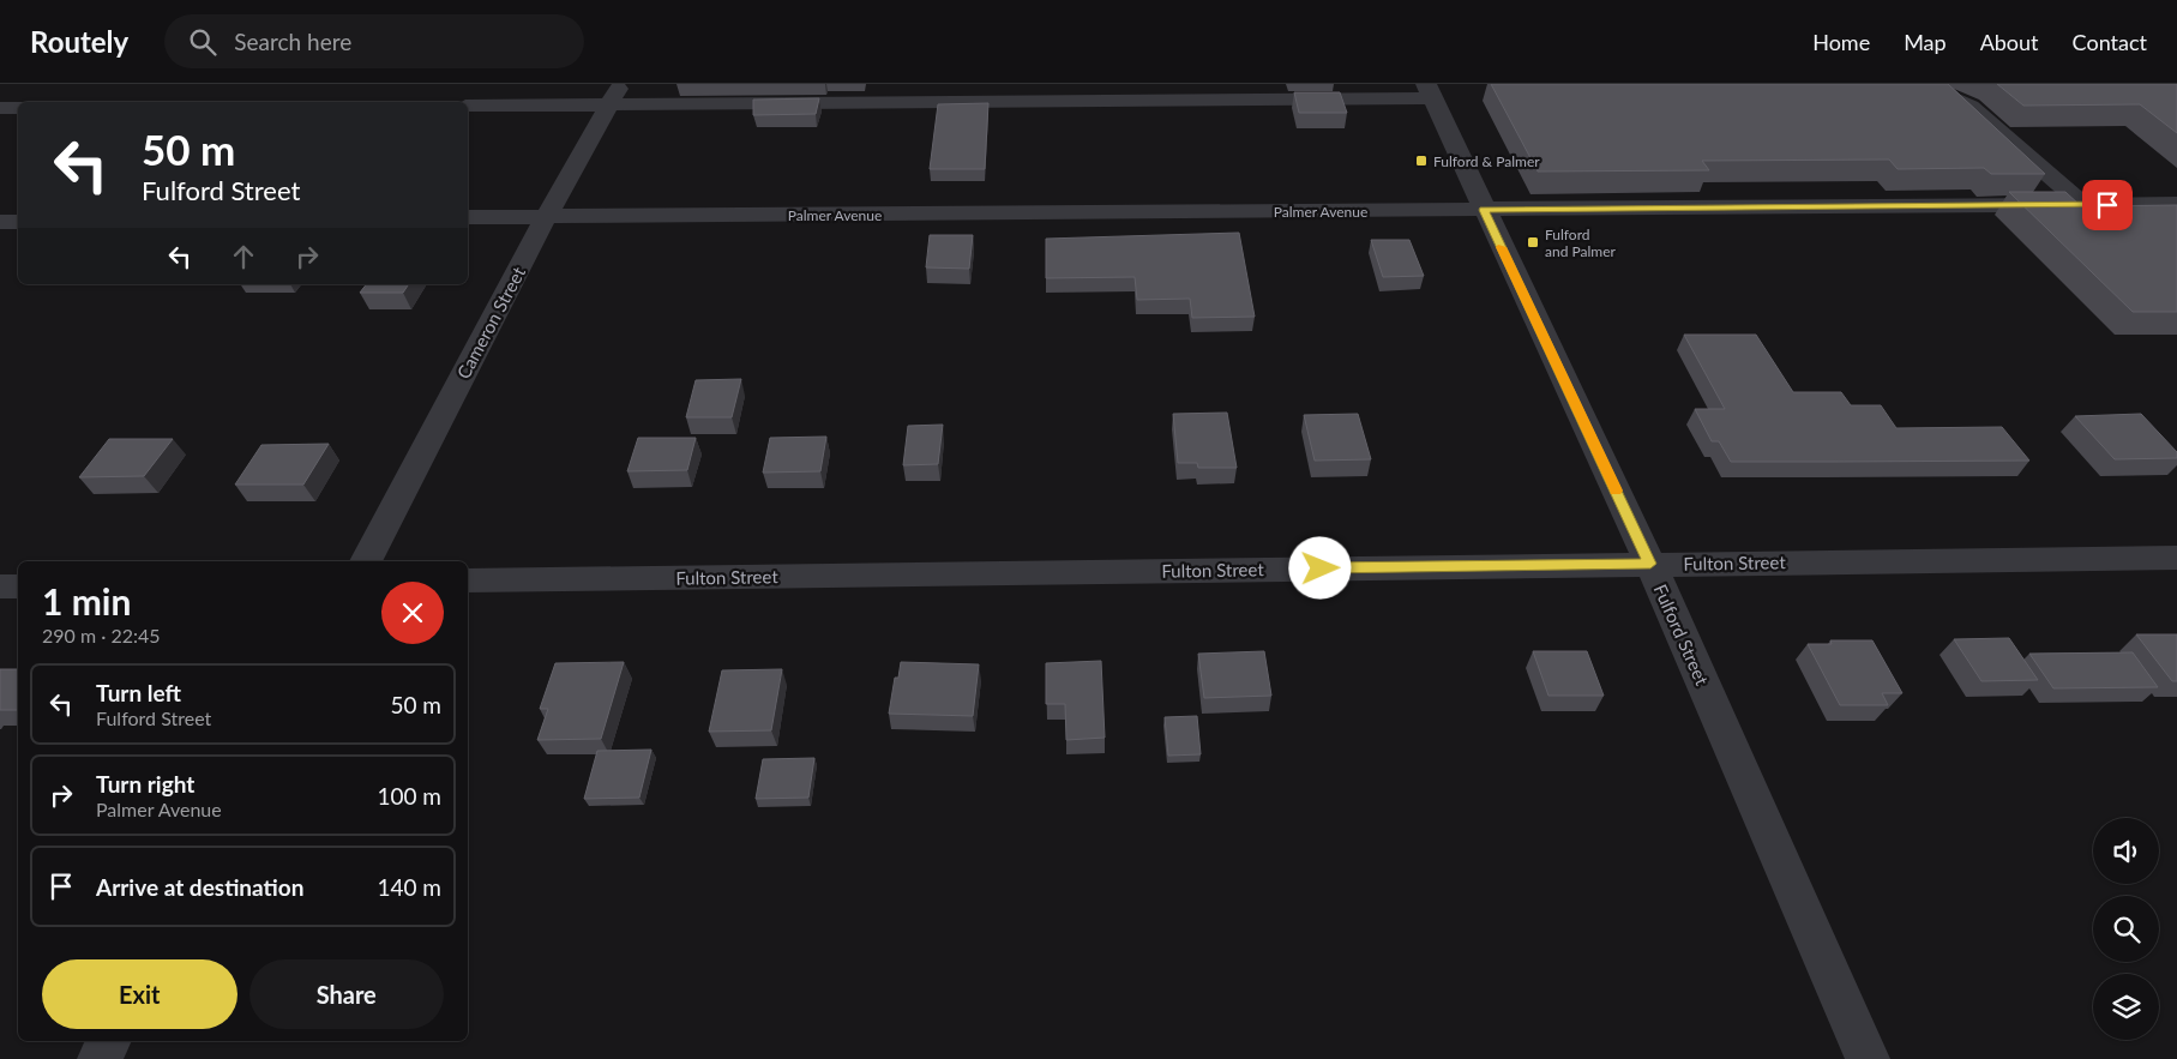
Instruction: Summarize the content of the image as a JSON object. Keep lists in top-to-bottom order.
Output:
{
  "streets": {
    "street": [
      "Palmer Avenue",
      "Cameron Street",
      "Fulton Street",
      "Fulford Street"
    ]
  },
  "crossings": [
    ["Palmer Avenue", "Cameron Street"],
    ["Palmer Avenue", "Fulford Street"],
    ["Fulton Street", "Fulford Street"]
  ],
  "places": {
    "transit": ["Fulford & Palmer", "Fulford and Palmer"]
  },
  "page": {
    "header": "Routely",
    "search": "Search here",
    "nav": [
      "Home",
      "Map",
      "About",
      "Contact"
    ],
    "turn": ["50 m", "Fulford Street"],
    "heading": ["1 min", "290 m · 22:45"],
    "list": [
      {
        "name": "Turn left",
        "note": "Fulford Street",
        "value": "50 m"
      },
      {
        "name": "Turn right",
        "note": "Palmer Avenue",
        "value": "100 m"
      },
      {
        "name": "Arrive at destination",
        "value": "140 m"
      }
    ],
    "buttons": ["Exit", "Share"]
  }
}
